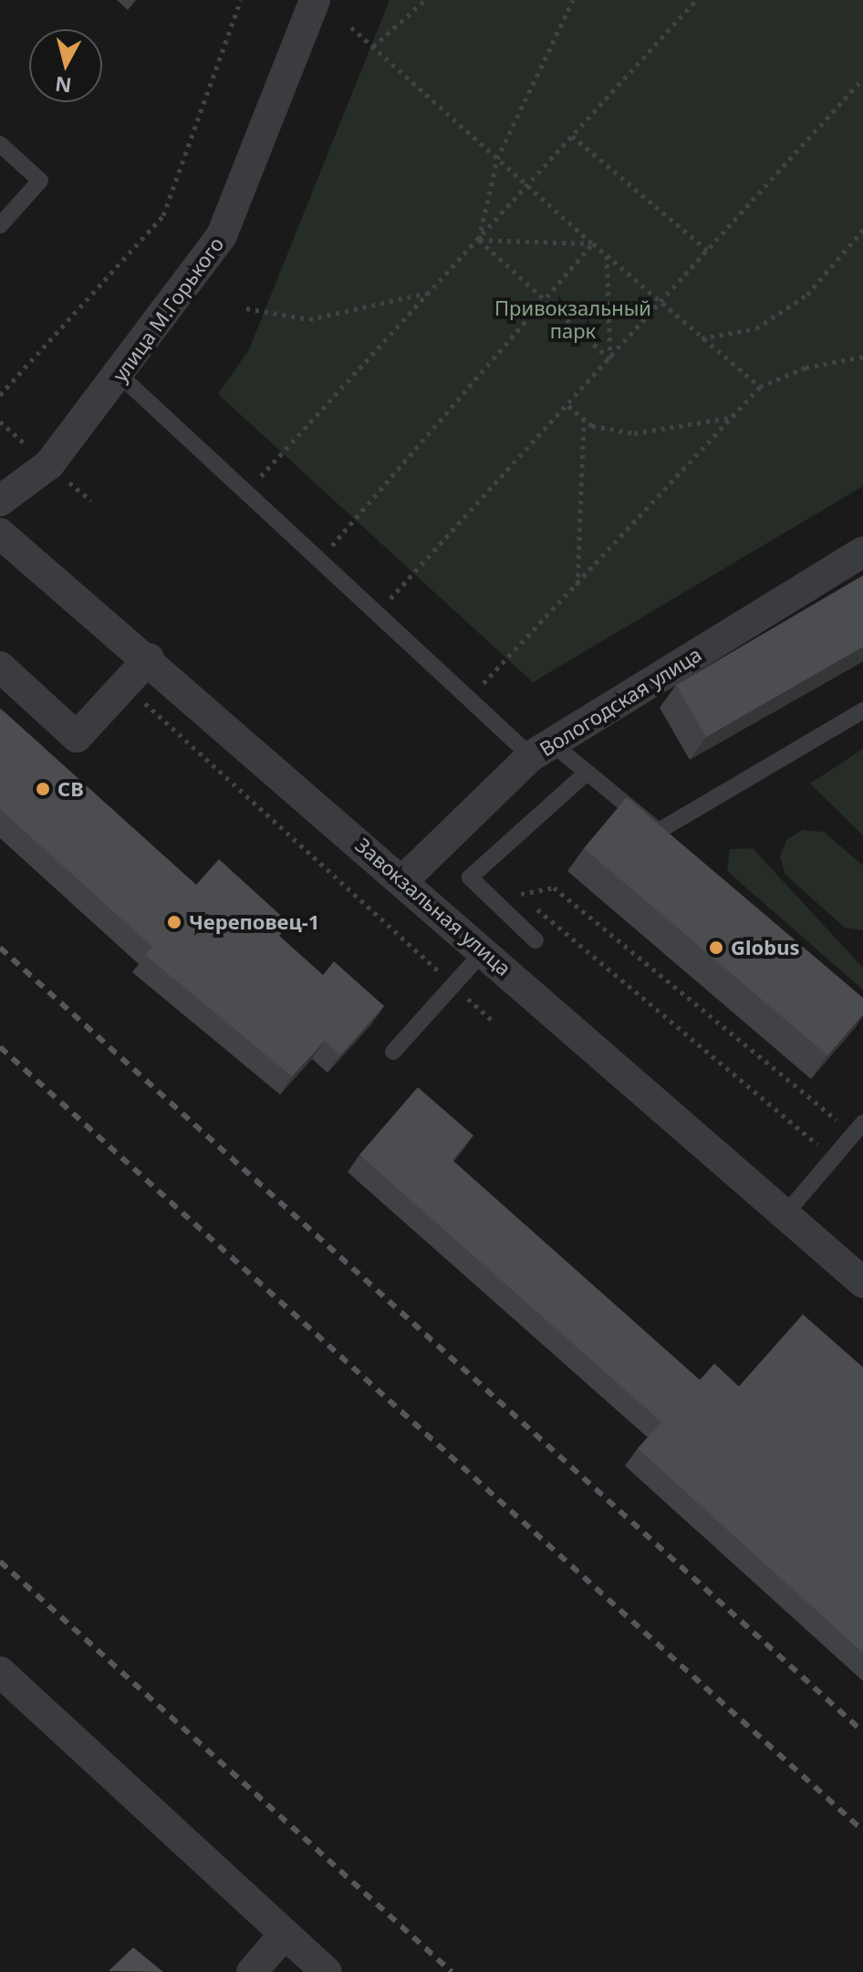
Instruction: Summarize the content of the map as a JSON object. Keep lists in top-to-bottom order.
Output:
{
  "streets": {
    "street": ["улица М.Горького", "Вологодская улица", "Завокзальная улица"]
  },
  "crossings": [
    ["Вологодская улица", "Завокзальная улица"]
  ],
  "parks": ["Привокзальный парк"],
  "places": ["СВ", "Череповец-1", "Globus"],
  "north": "bottom"
}
